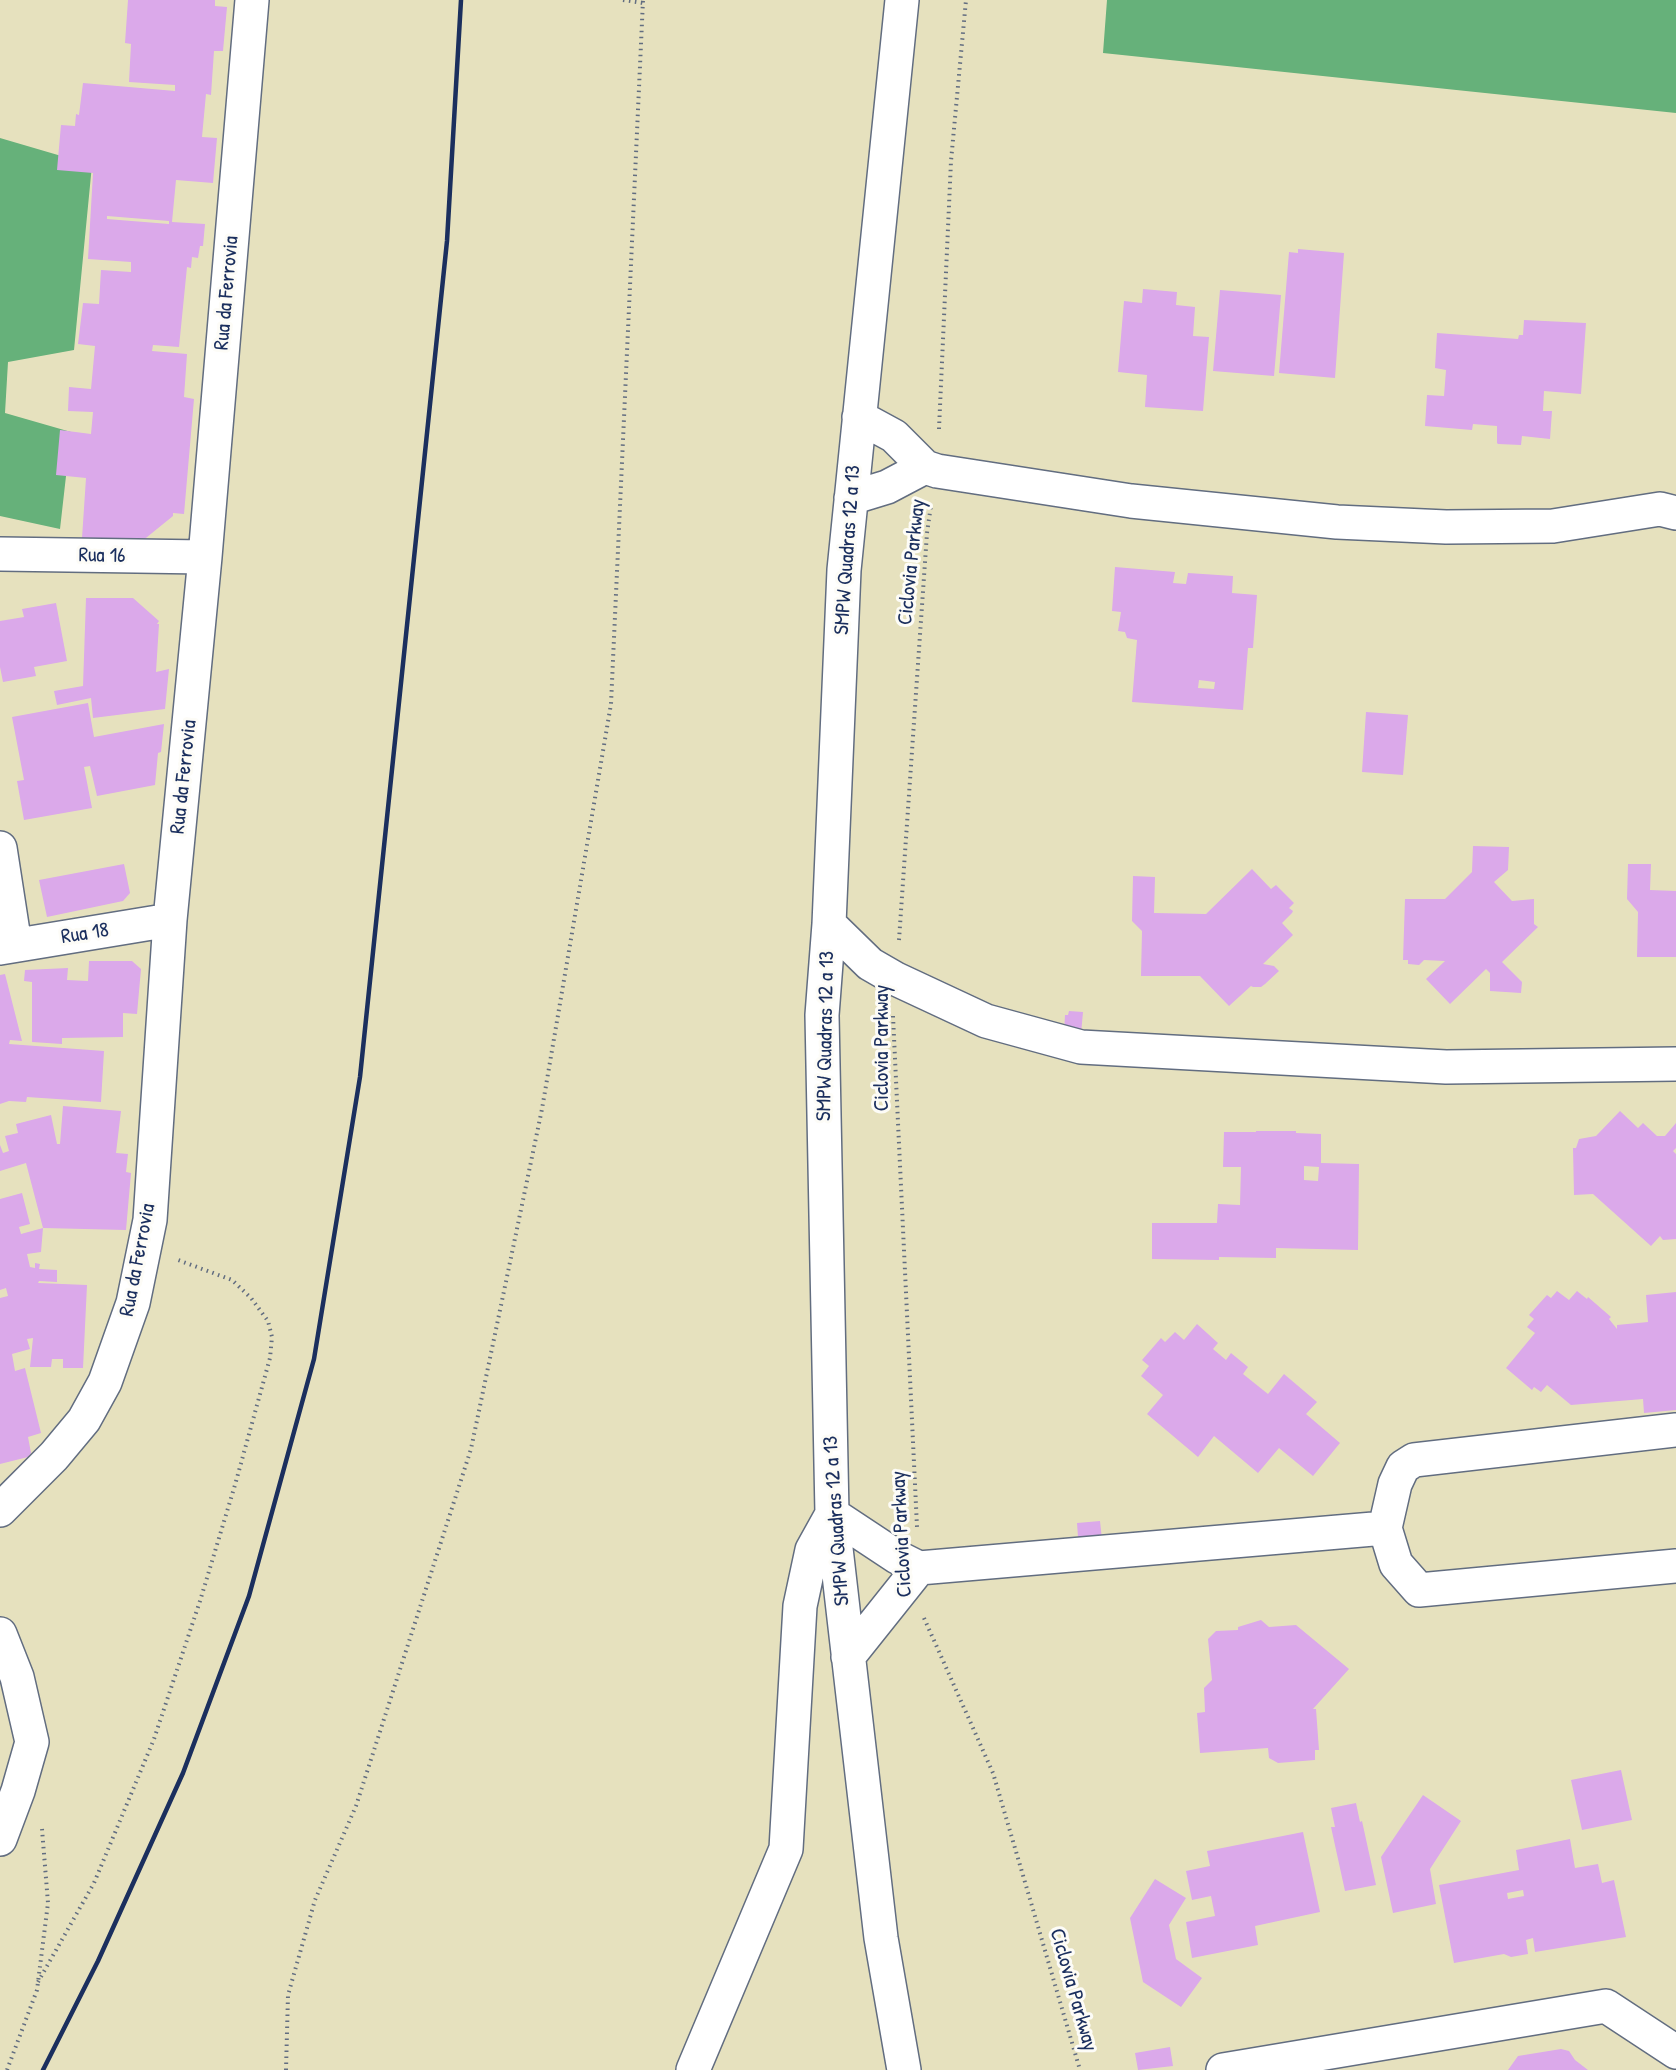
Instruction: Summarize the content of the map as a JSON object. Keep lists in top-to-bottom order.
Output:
{
  "streets": {
    "street": [
      "Rua da Ferrovia",
      "SMPW Quadras 12 a 13",
      "Rua 16",
      "Rua 18"
    ],
    "path": ["Ciclovia Parkway"]
  },
  "crossings": [
    ["Rua da Ferrovia", "Rua 16"],
    ["Rua da Ferrovia", "Rua 18"]
  ]
}
